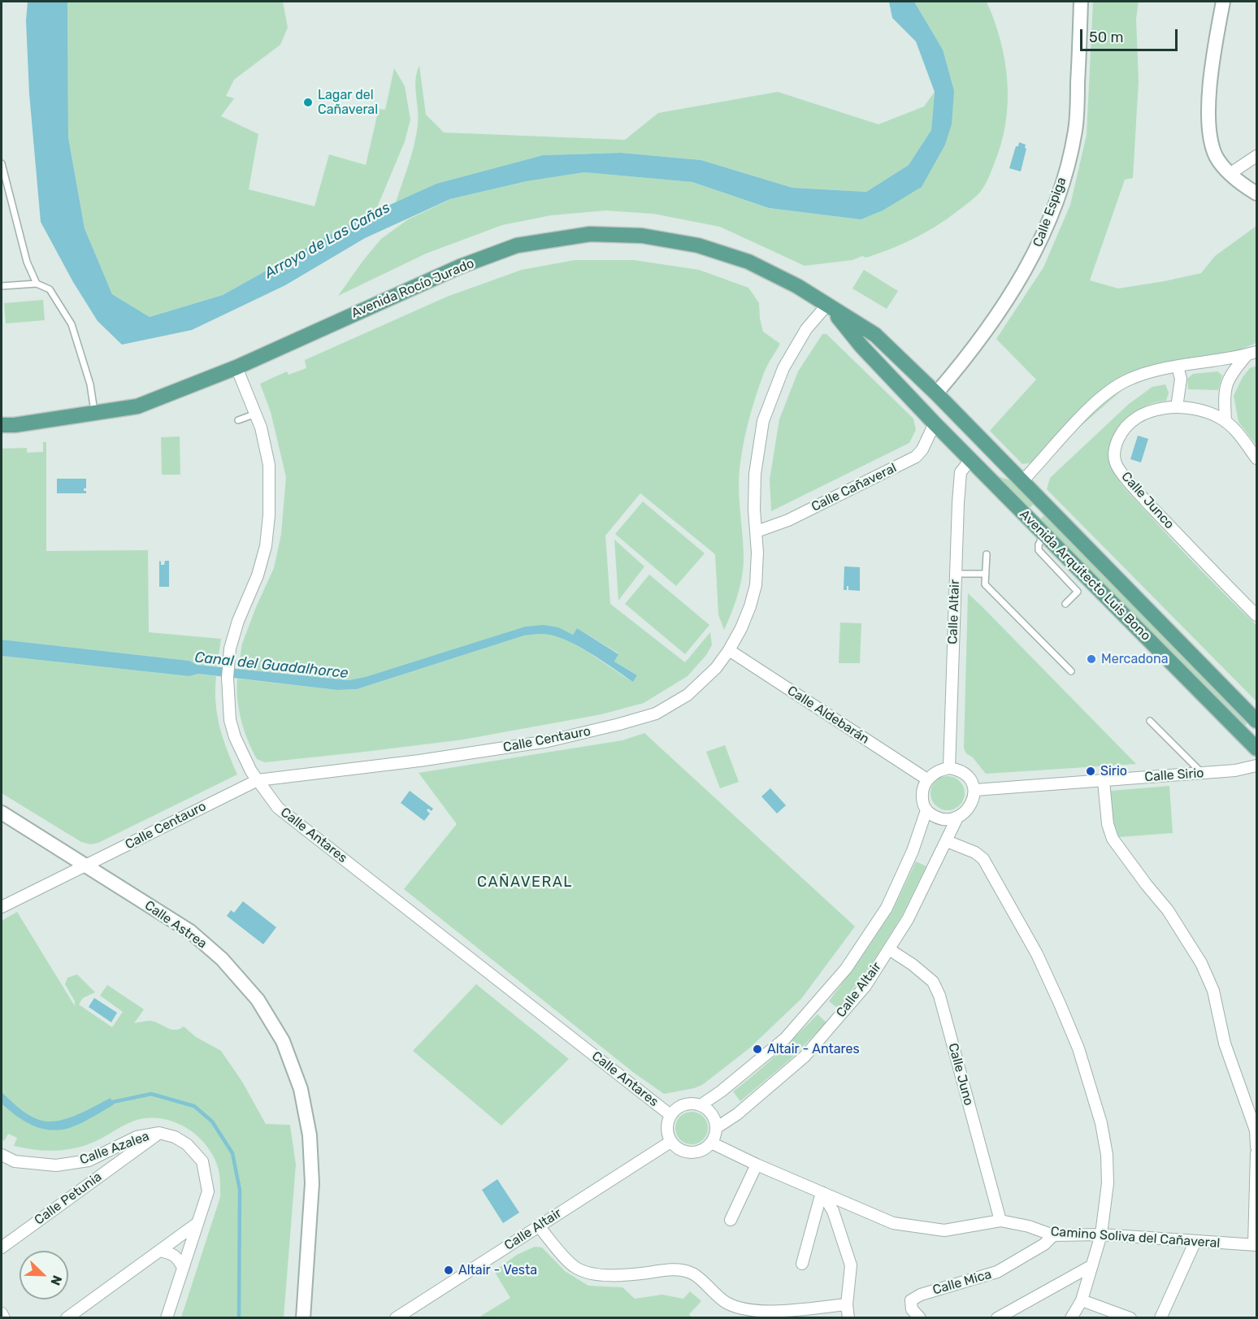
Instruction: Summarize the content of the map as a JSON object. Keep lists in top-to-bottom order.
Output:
{
  "streets": {
    "main road": ["Avenida Rocío Jurado", "Avenida Arquitecto Luis Bono"],
    "street": [
      "Calle Espiga",
      "Calle Cañaveral",
      "Calle Junco",
      "Calle Altair",
      "Calle Aldebarán",
      "Calle Centauro",
      "Calle Sirio",
      "Calle Antares",
      "Calle Astrea",
      "Calle Juno",
      "Calle Azalea",
      "Calle Petunia",
      "Camino Soliva del Cañaveral",
      "Calle Mica"
    ]
  },
  "crossings": [
    ["Calle Espiga", "Avenida Rocío Jurado"],
    ["Calle Espiga", "Avenida Arquitecto Luis Bono"],
    ["Avenida Rocío Jurado", "Calle Cañaveral"],
    ["Avenida Rocío Jurado", "Avenida Arquitecto Luis Bono"],
    ["Avenida Rocío Jurado", "Calle Centauro"],
    ["Avenida Rocío Jurado", "Calle Antares"],
    ["Calle Cañaveral", "Avenida Arquitecto Luis Bono"],
    ["Calle Cañaveral", "Calle Centauro"],
    ["Avenida Arquitecto Luis Bono", "Calle Altair"],
    ["Calle Altair", "Calle Aldebarán"],
    ["Calle Altair", "Calle Sirio"],
    ["Calle Altair", "Calle Antares"],
    ["Calle Altair", "Calle Juno"],
    ["Calle Altair", "Camino Soliva del Cañaveral"],
    ["Calle Aldebarán", "Calle Centauro"],
    ["Calle Aldebarán", "Calle Sirio"],
    ["Calle Centauro", "Calle Antares"],
    ["Calle Centauro", "Calle Astrea"],
    ["Calle Antares", "Camino Soliva del Cañaveral"],
    ["Calle Juno", "Camino Soliva del Cañaveral"],
    ["Calle Azalea", "Calle Petunia"],
    ["Camino Soliva del Cañaveral", "Calle Mica"]
  ],
  "districts": ["CAÑAVERAL"],
  "water": ["Arroyo de Las Cañas", "Canal del Guadalhorce"],
  "places": [
    "Lagar del Cañaveral",
    "Mercadona",
    "Sirio",
    "Altair - Antares",
    "Altair - Vesta"
  ],
  "scale_bar": "50 m",
  "north": "bottom right"
}
